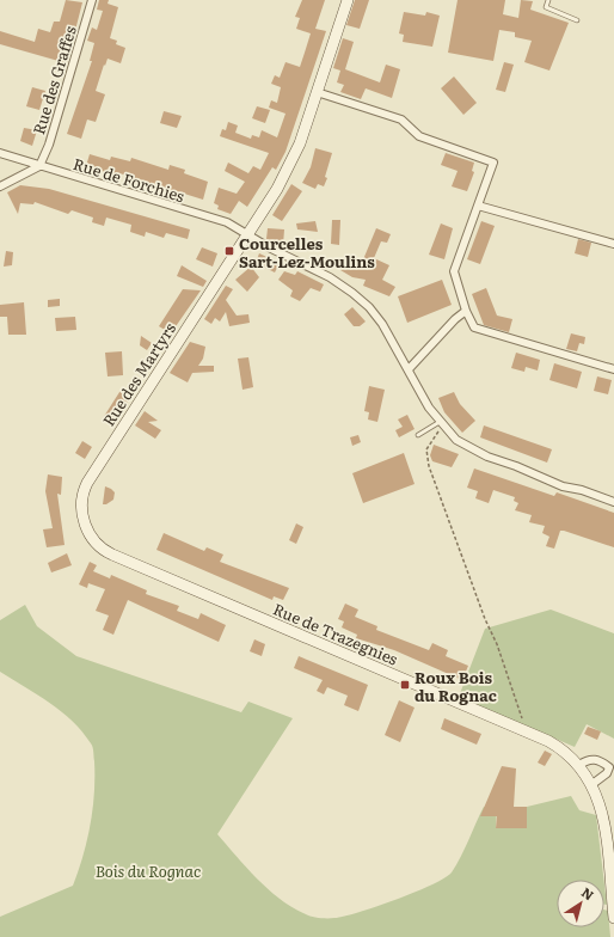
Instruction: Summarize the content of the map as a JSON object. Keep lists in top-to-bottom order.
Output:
{
  "streets": {
    "main road": ["Rue des Martyrs", "Rue de Trazegnies"],
    "street": ["Rue des Graffes", "Rue de Forchies"]
  },
  "crossings": [
    ["Rue des Graffes", "Rue de Forchies"],
    ["Rue de Forchies", "Rue des Martyrs"],
    ["Rue des Martyrs", "Rue de Trazegnies"]
  ],
  "parks": ["Bois du Rognac"],
  "places": {
    "transit": ["Courcelles Sart-Lez-Moulins", "Roux Bois du Rognac"]
  },
  "north": "top right"
}
